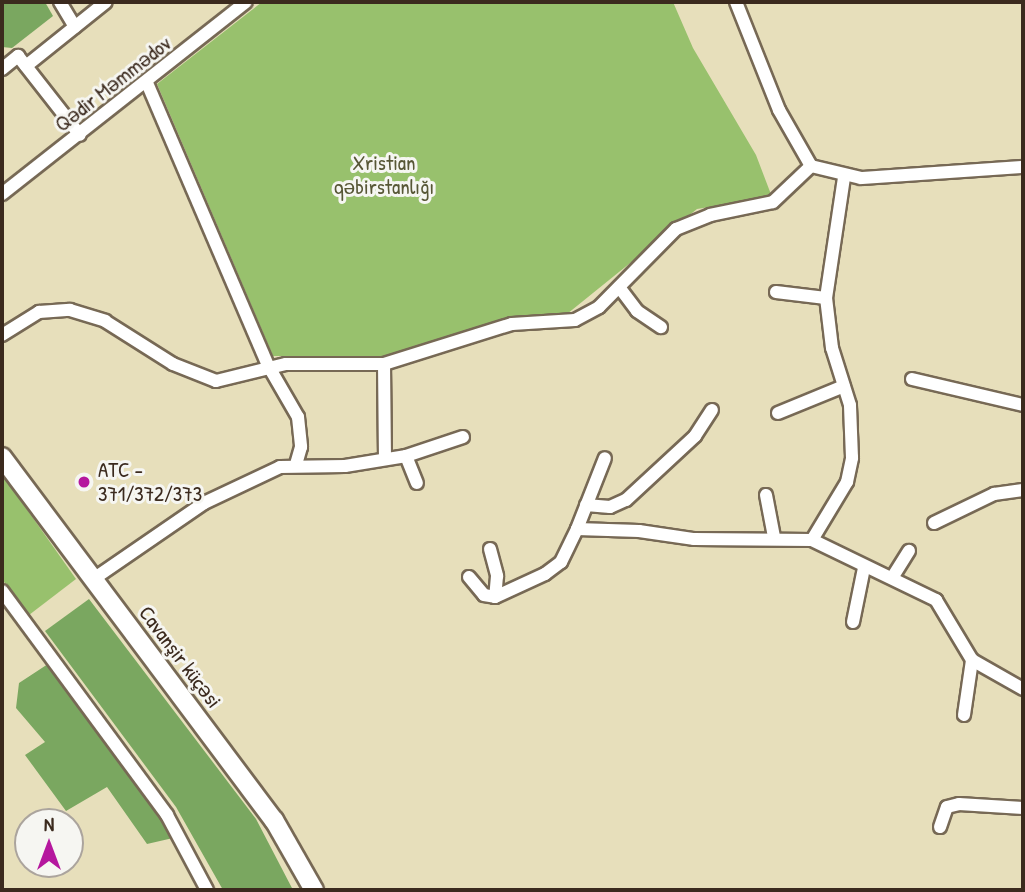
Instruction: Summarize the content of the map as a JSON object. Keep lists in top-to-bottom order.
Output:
{
  "streets": {
    "street": ["Qədir Məmmədov", "Cavanşir küçəsi"]
  },
  "parks": ["Xristian qəbirstanlığı"],
  "places": ["ATC - 371/372/373"],
  "north": "top"
}
